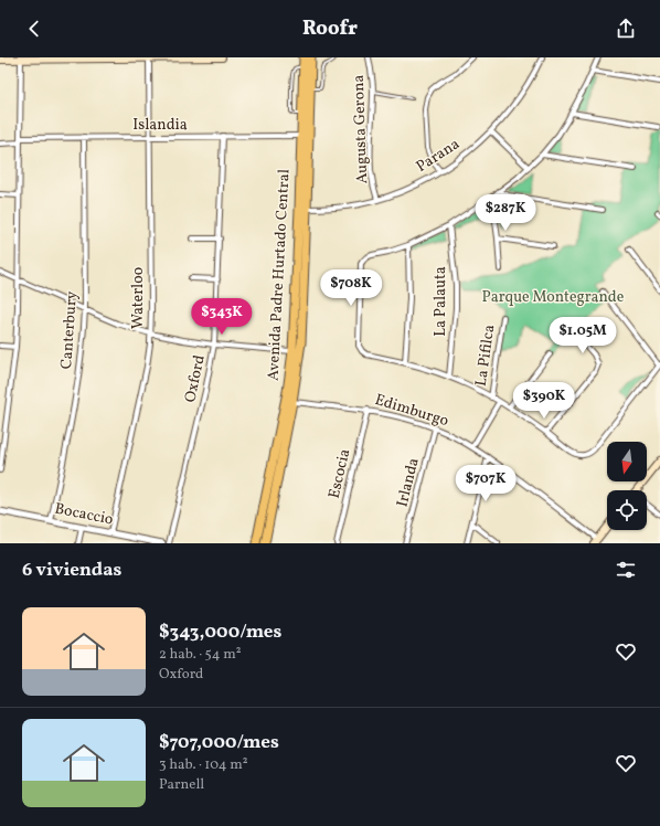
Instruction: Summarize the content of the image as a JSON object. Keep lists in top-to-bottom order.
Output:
{
  "streets": {
    "main road": ["Avenida Padre Hurtado Central"],
    "street": [
      "Islandia",
      "Augusta Gerona",
      "Parana",
      "Waterloo",
      "La Palauta",
      "Canterbury",
      "La Pifilca",
      "Oxford",
      "Edimburgo",
      "Escocia",
      "Irlanda",
      "Bocaccio"
    ]
  },
  "crossings": [
    ["Islandia", "Avenida Padre Hurtado Central"],
    ["Islandia", "Waterloo"],
    ["Islandia", "Canterbury"],
    ["Islandia", "Oxford"],
    ["Augusta Gerona", "Parana"],
    ["Parana", "Avenida Padre Hurtado Central"],
    ["Avenida Padre Hurtado Central", "Edimburgo"],
    ["Waterloo", "Bocaccio"],
    ["Canterbury", "Bocaccio"],
    ["Edimburgo", "Escocia"],
    ["Edimburgo", "Irlanda"]
  ],
  "parks": ["Parque Montegrande"],
  "north": "bottom",
  "page": {
    "header": "Roofr",
    "price": [
      "$287K",
      "$708K",
      "$343K",
      "$1.05M",
      "$390K",
      "$707K"
    ],
    "heading": "6 viviendas",
    "list": [
      {
        "name": "$343,000/mes",
        "note": "2 hab. · 54 m² · Oxford"
      },
      {
        "name": "$707,000/mes",
        "note": "3 hab. · 104 m² · Parnell"
      }
    ]
  }
}
